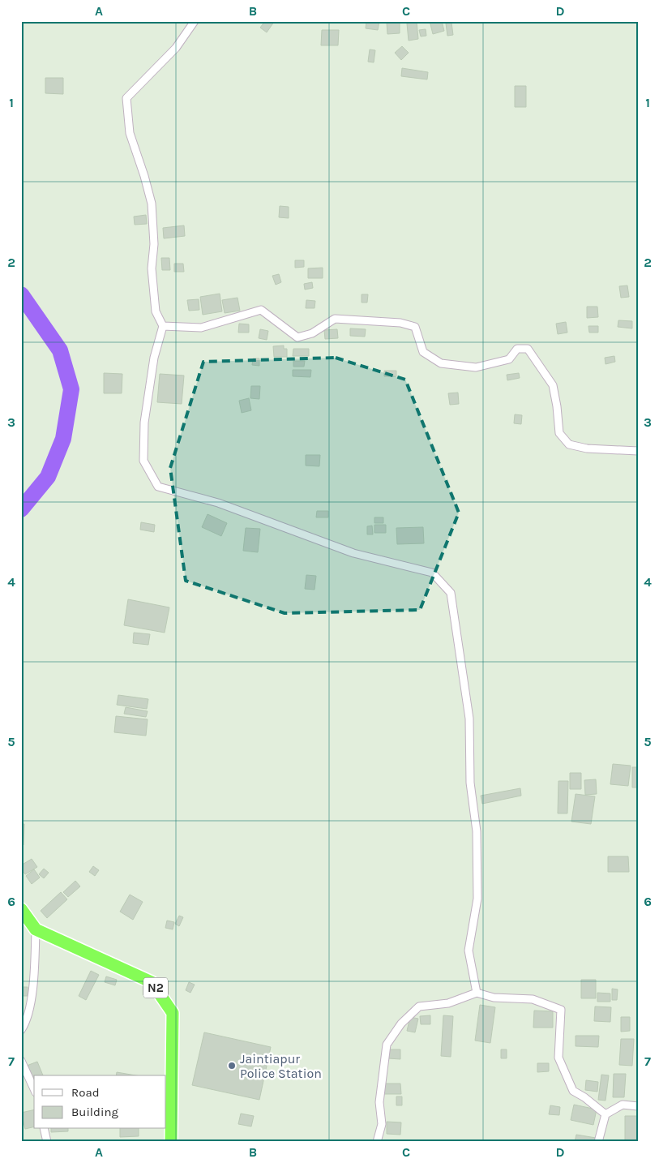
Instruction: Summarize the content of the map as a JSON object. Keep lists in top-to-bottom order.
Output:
{
  "streets": {
    "highway": ["N2"]
  },
  "places": ["Jaintiapur Police Station"],
  "legend": ["Road", "Building"],
  "grid": {
    "columns": [
      "A",
      "B",
      "C",
      "D"
    ],
    "rows": [
      "1",
      "2",
      "3",
      "4",
      "5",
      "6",
      "7"
    ]
  }
}
